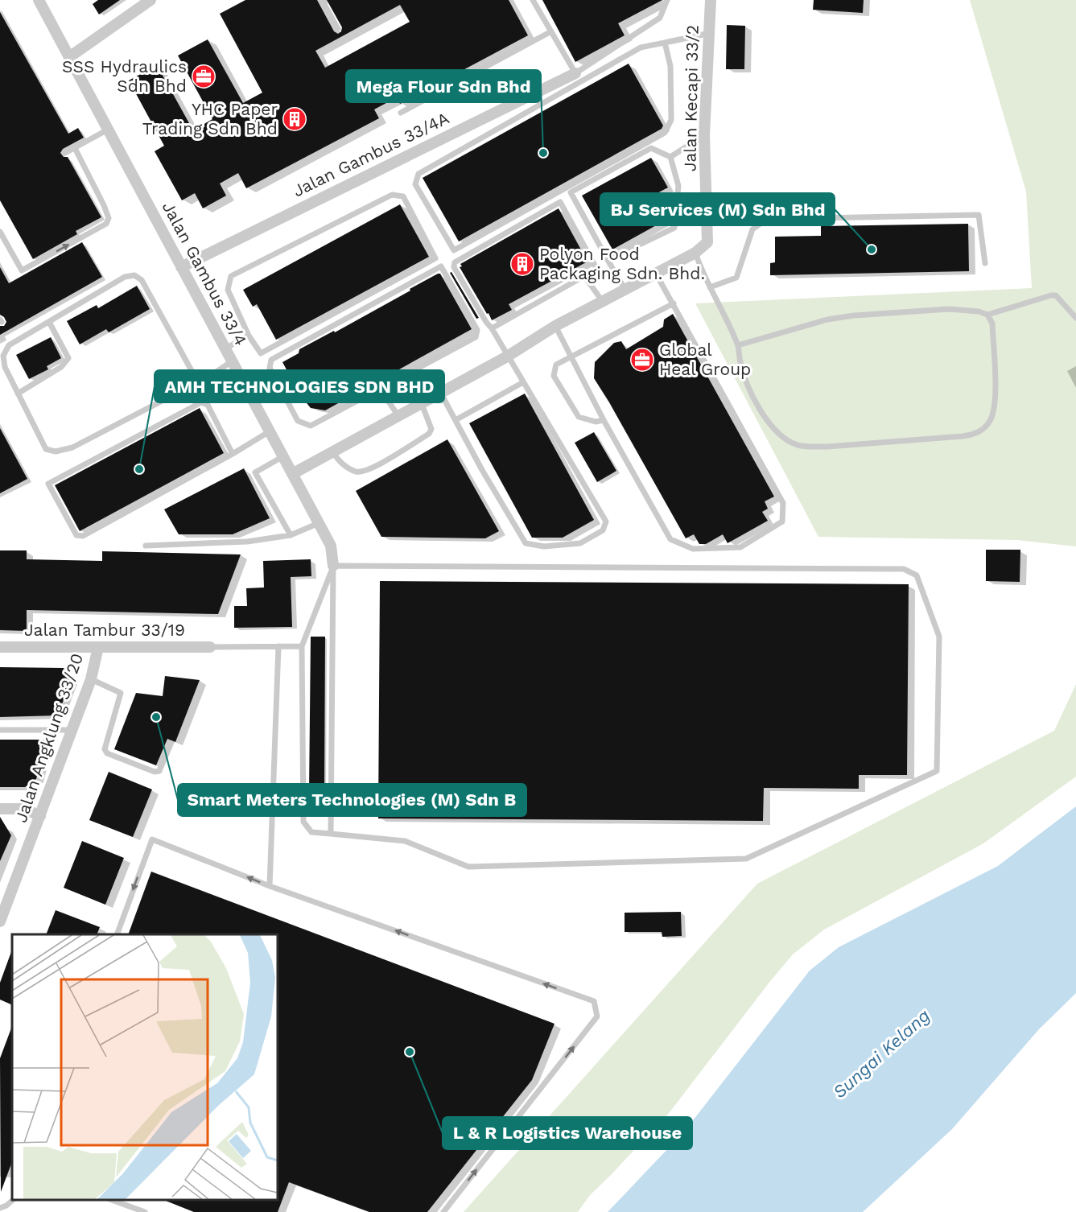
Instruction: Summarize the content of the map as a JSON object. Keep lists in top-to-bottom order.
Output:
{
  "streets": {
    "street": [
      "Jalan Kecapi 33/2",
      "Jalan Gambus 33/4A",
      "Jalan Gambus 33/4",
      "Jalan Tambur 33/19",
      "Jalan Angklung 33/20"
    ]
  },
  "crossings": [
    ["Jalan Kecapi 33/2", "Jalan Gambus 33/4"],
    ["Jalan Gambus 33/4A", "Jalan Gambus 33/4"],
    ["Jalan Tambur 33/19", "Jalan Angklung 33/20"]
  ],
  "water": ["Sungai Kelang"],
  "places": {
    "office": ["SSS Hydraulics Sdn Bhd", "Global Heal Group"],
    "building": ["YHC Paper Trading Sdn Bhd", "Polyon Food Packaging Sdn. Bhd."],
    "other": [
      "Mega Flour Sdn Bhd",
      "BJ Services (M) Sdn Bhd",
      "AMH TECHNOLOGIES SDN BHD",
      "Smart Meters Technologies (M) Sdn B",
      "L & R Logistics Warehouse"
    ]
  }
}
